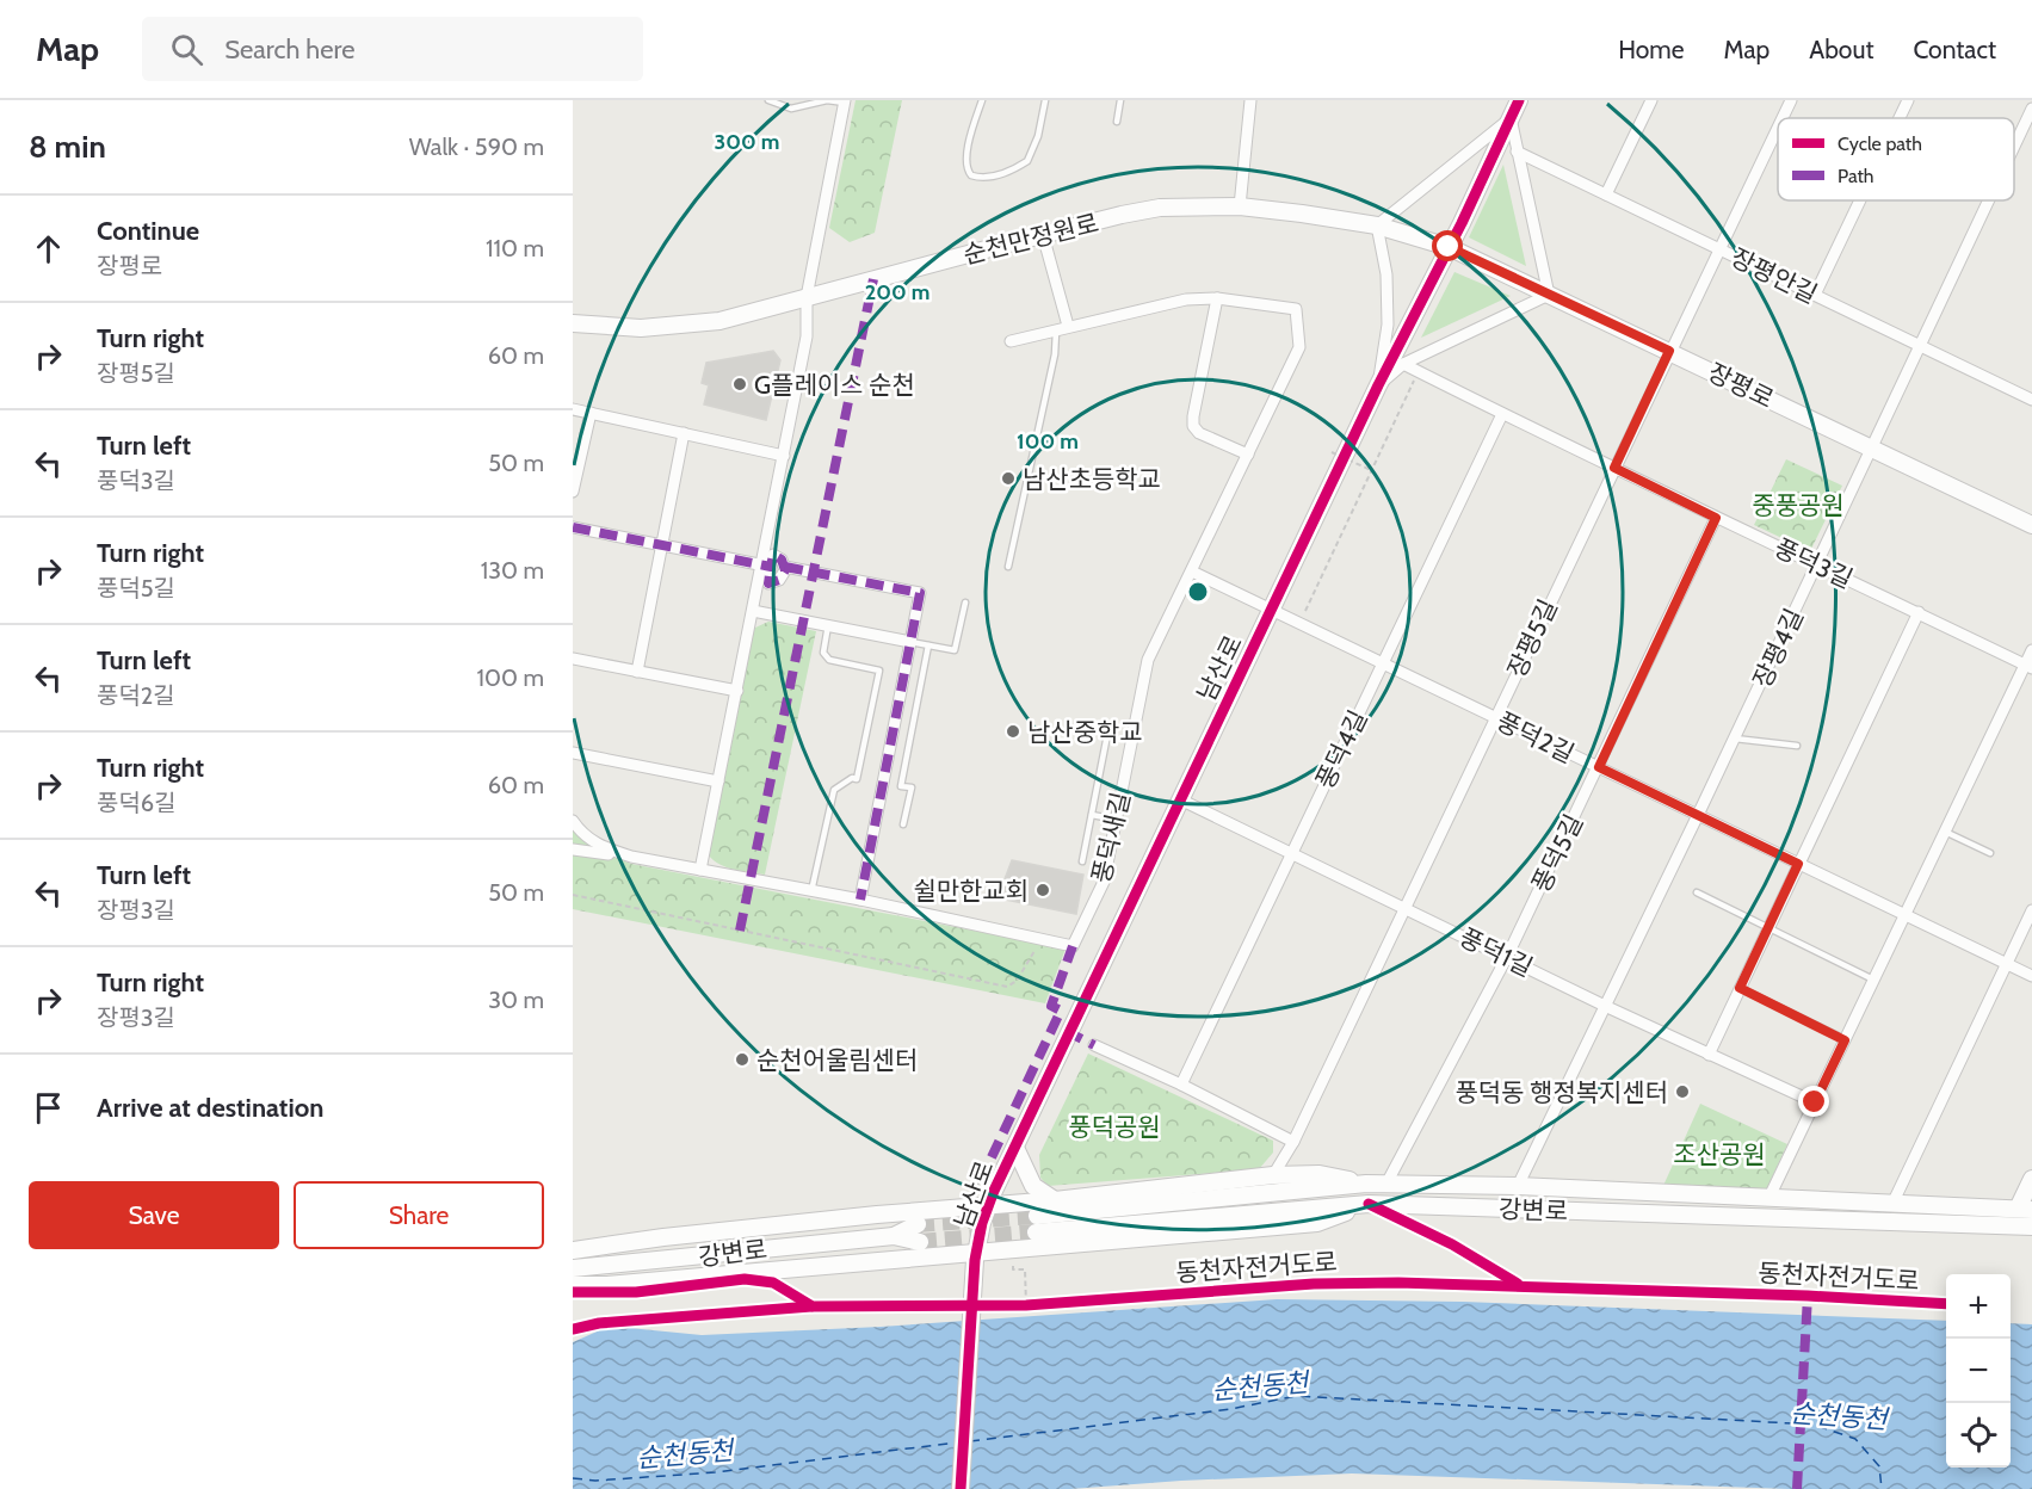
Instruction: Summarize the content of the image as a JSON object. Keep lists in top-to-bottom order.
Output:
{
  "streets": {
    "main road": [
      "순천만정원로",
      "장평로",
      "남산로",
      "강변로"
    ],
    "street": [
      "장평안길",
      "풍덕3길",
      "장평5길",
      "장평4길",
      "풍덕2길",
      "풍덕4길",
      "풍덕새길",
      "풍덕5길",
      "풍덕1길"
    ],
    "cycle path": ["동천자전거도로"]
  },
  "crossings": [
    ["순천만정원로", "장평로"],
    ["순천만정원로", "남산로"],
    ["장평안길", "장평5길"],
    ["장평안길", "장평4길"],
    ["장평로", "장평5길"],
    ["장평로", "장평4길"],
    ["장평로", "남산로"],
    ["풍덕3길", "장평5길"],
    ["풍덕3길", "장평4길"],
    ["풍덕3길", "풍덕4길"],
    ["풍덕3길", "풍덕5길"],
    ["장평5길", "풍덕2길"],
    ["장평5길", "풍덕1길"],
    ["장평4길", "풍덕2길"],
    ["장평4길", "풍덕1길"],
    ["장평4길", "강변로"],
    ["남산로", "풍덕2길"],
    ["남산로", "풍덕1길"],
    ["풍덕2길", "풍덕4길"],
    ["풍덕2길", "풍덕새길"],
    ["풍덕2길", "풍덕5길"],
    ["풍덕4길", "풍덕1길"],
    ["풍덕5길", "풍덕1길"],
    ["풍덕5길", "강변로"]
  ],
  "water": ["순천동천"],
  "parks": ["중풍공원", "풍덕공원", "조산공원"],
  "places": [
    "G플레이스 순천",
    "남산초등학교",
    "남산중학교",
    "쉴만한교회",
    "순천어울림센터",
    "풍덕동 행정복지센터"
  ],
  "legend": ["Cycle path", "Path"],
  "page": {
    "header": "Map",
    "search": "Search here",
    "nav": [
      "Home",
      "Map",
      "About",
      "Contact"
    ],
    "heading": ["8 min", "Walk · 590 m"],
    "list": [
      ["Continue", "장평로", "110 m"],
      ["Turn right", "장평5길", "60 m"],
      ["Turn left", "풍덕3길", "50 m"],
      ["Turn right", "풍덕5길", "130 m"],
      ["Turn left", "풍덕2길", "100 m"],
      ["Turn right", "풍덕6길", "60 m"],
      ["Turn left", "장평3길", "50 m"],
      ["Turn right", "장평3길", "30 m"],
      "Arrive at destination"
    ],
    "buttons": ["Save", "Share"],
    "map_buttons": ["+", "−"]
  },
  "rings": ["300 m", "200 m", "100 m"]
}
